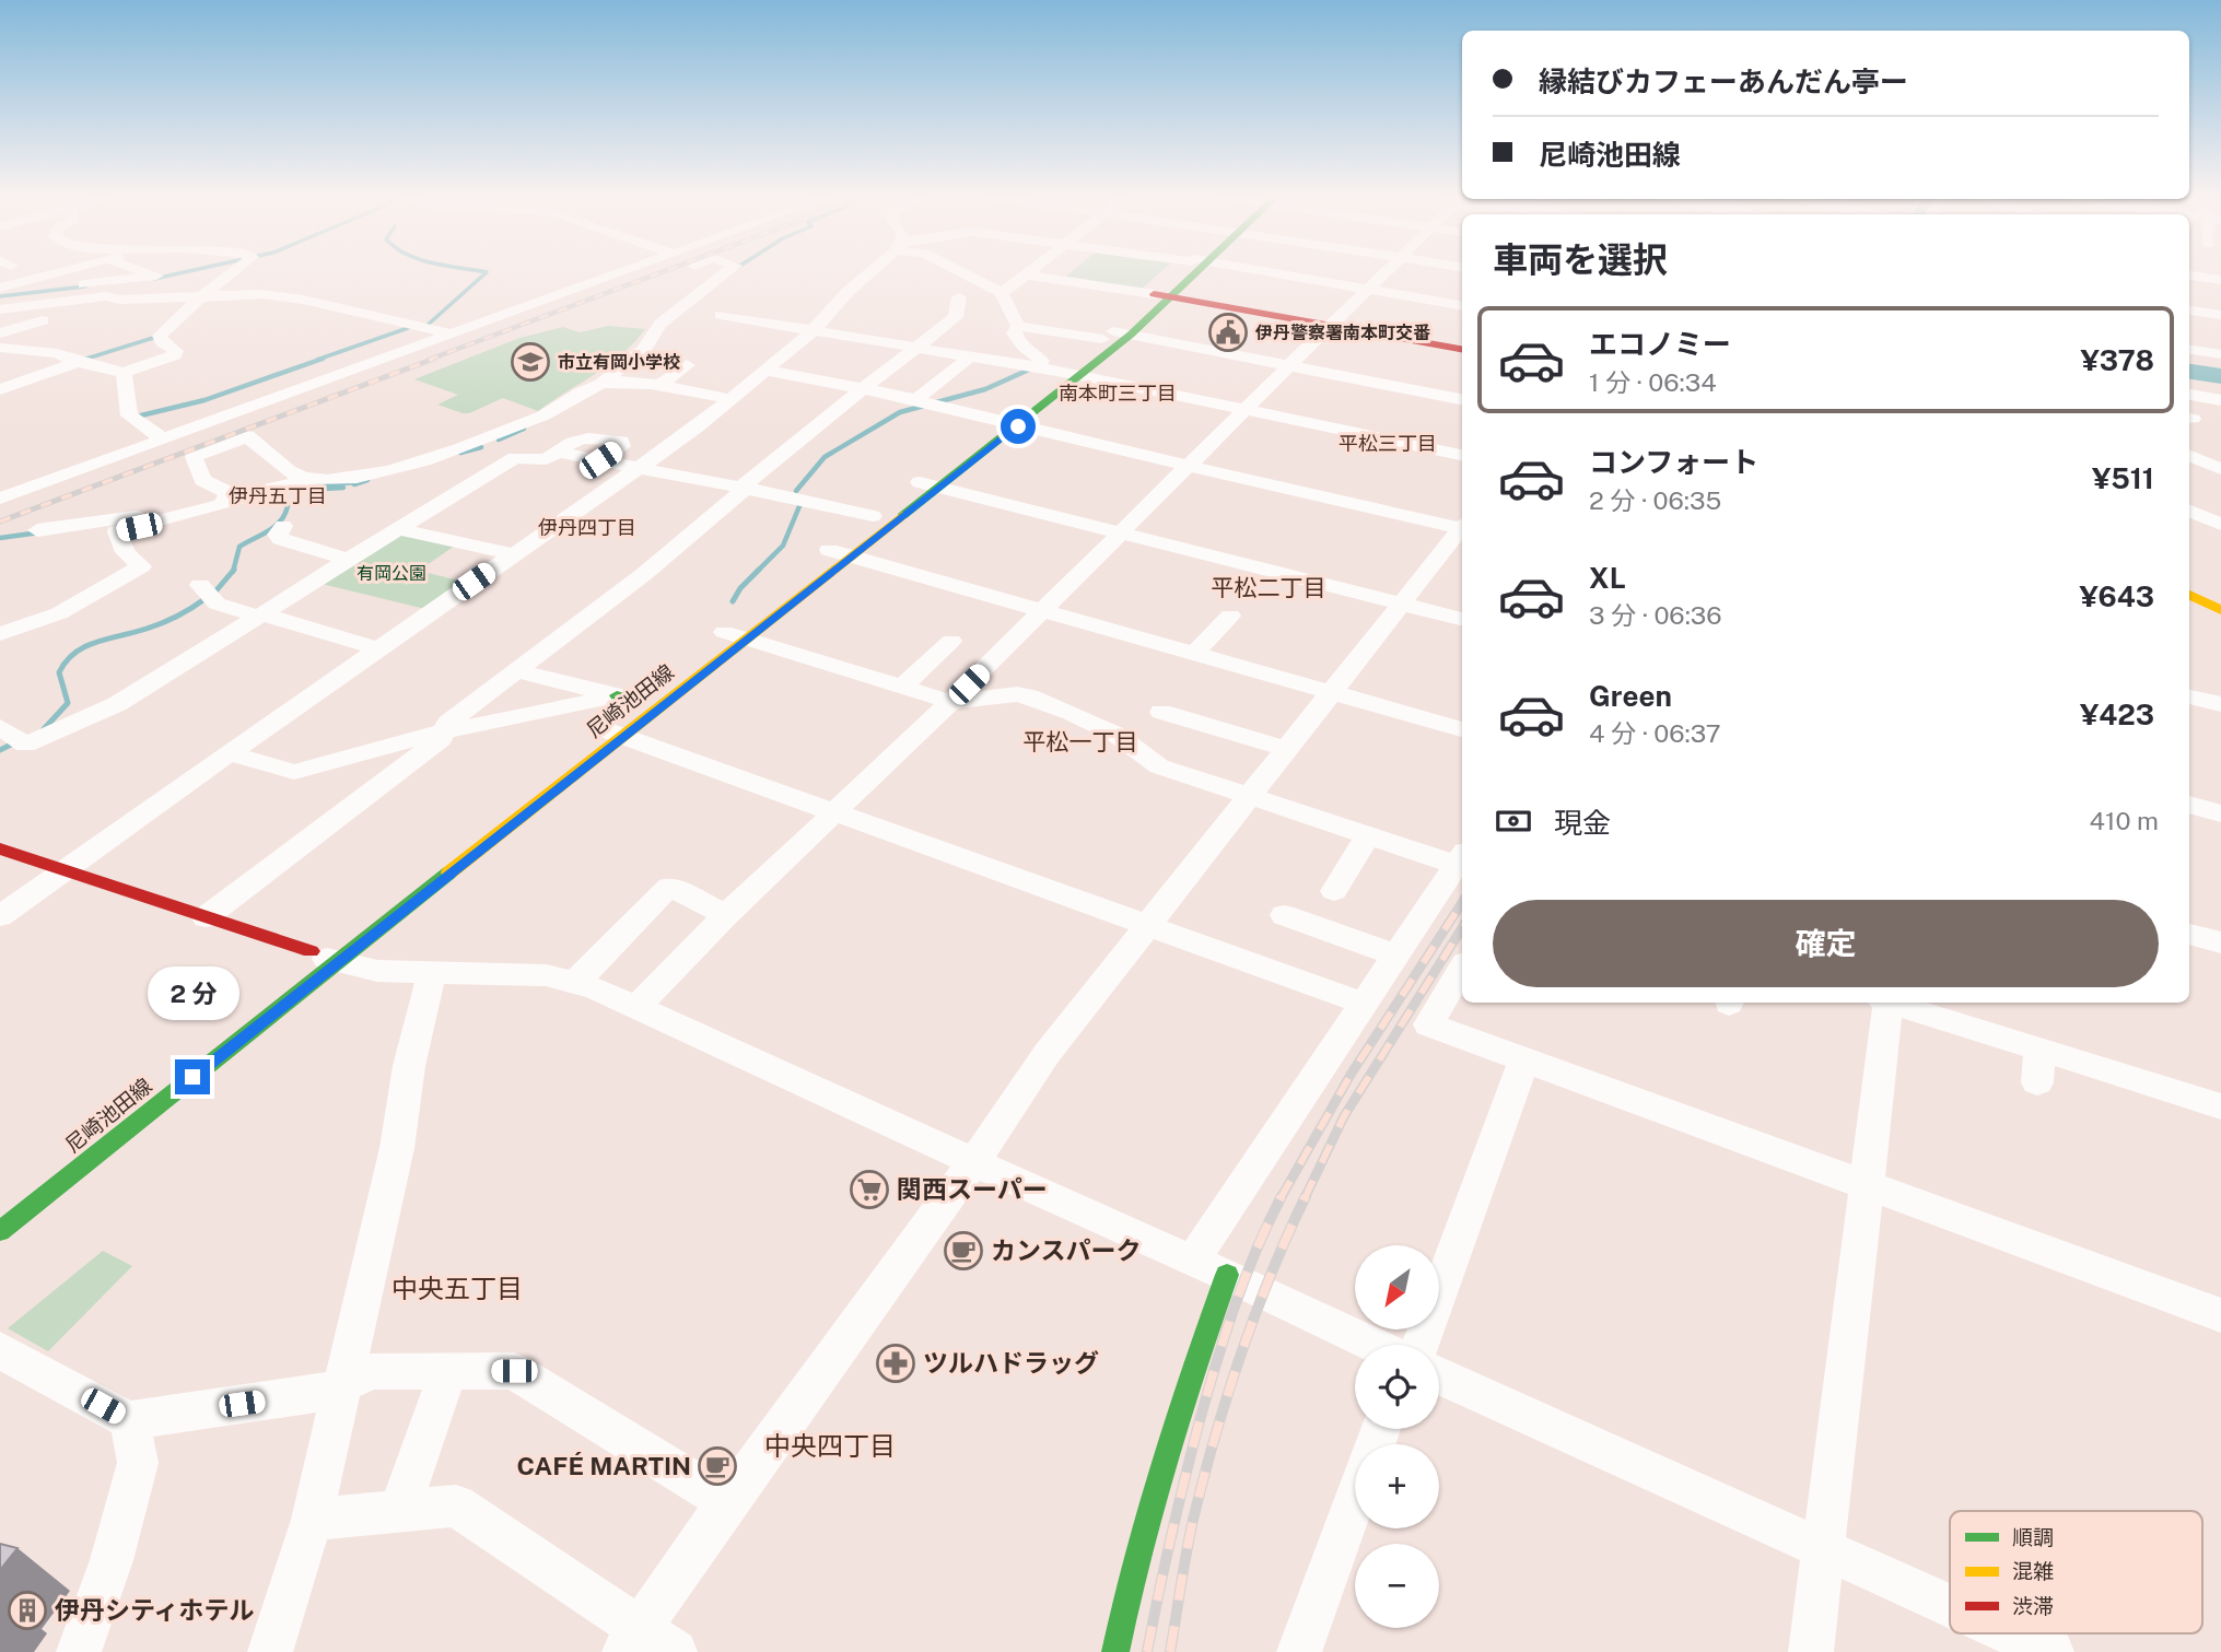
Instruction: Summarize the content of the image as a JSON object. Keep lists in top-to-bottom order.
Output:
{
  "streets": {
    "main road": ["尼崎池田線"]
  },
  "districts": [
    "南本町三丁目",
    "平松三丁目",
    "伊丹五丁目",
    "伊丹四丁目",
    "平松二丁目",
    "平松一丁目",
    "中央五丁目",
    "中央四丁目"
  ],
  "parks": ["有岡公園"],
  "places": {
    "public building": ["伊丹警察署南本町交番"],
    "school or university": ["市立有岡小学校"],
    "supermarket": ["関西スーパー"],
    "cafe": ["カンスパーク", "CAFÉ MARTIN"],
    "pharmacy": ["ツルハドラッグ"],
    "building": ["伊丹シティホテル"]
  },
  "legend": ["順調", "混雑", "渋滞"],
  "north": "bottom left",
  "page": {
    "banner": ["縁結びカフェーあんだん亭ー", "尼崎池田線"],
    "heading": "車両を選択",
    "list": [
      {
        "name": "エコノミー",
        "note": "1 分 · 06:34",
        "value": "¥378"
      },
      {
        "name": "コンフォート",
        "note": "2 分 · 06:35",
        "value": "¥511"
      },
      {
        "name": "XL",
        "note": "3 分 · 06:36",
        "value": "¥643"
      },
      {
        "name": "Green",
        "note": "4 分 · 06:37",
        "value": "¥423"
      }
    ],
    "pay": ["現金", "410 m"],
    "buttons": "確定",
    "bubble": "2 分",
    "map_buttons": ["+", "−"]
  }
}
